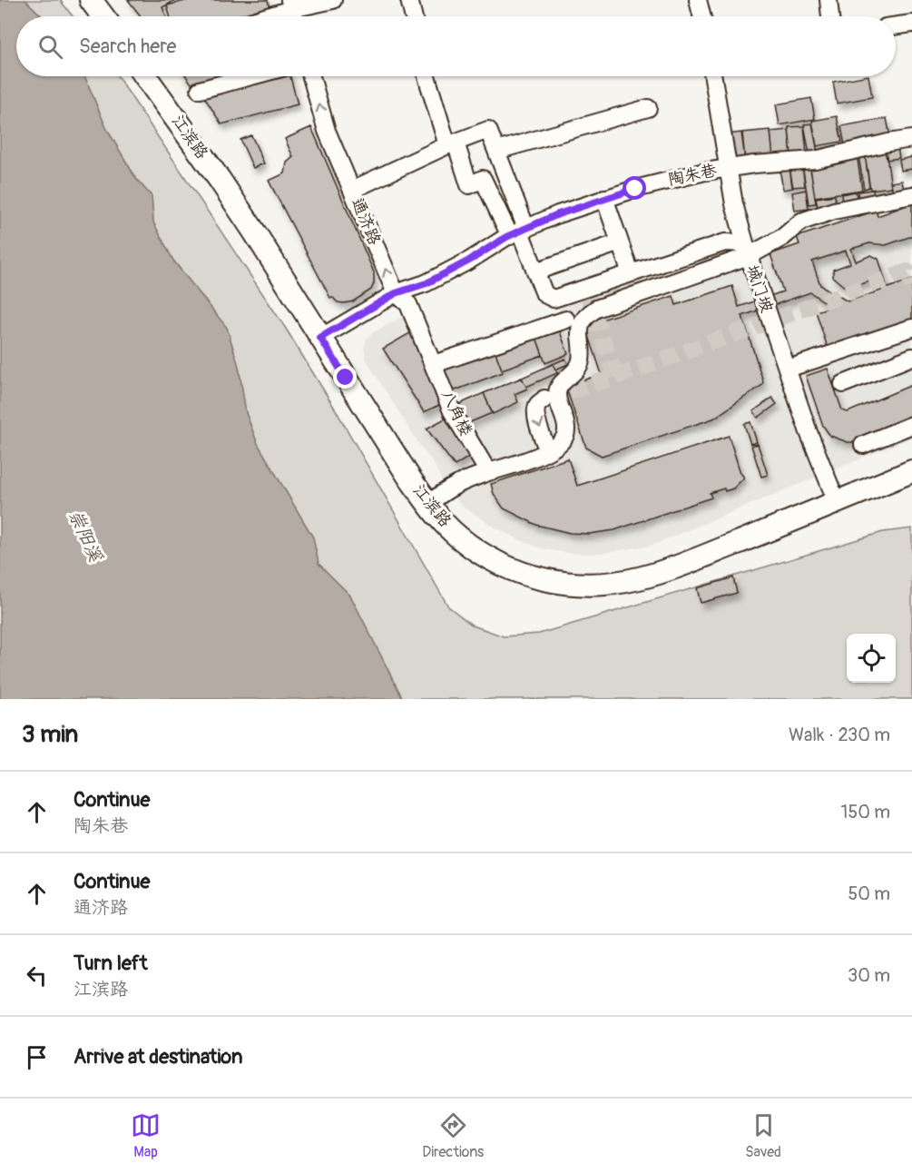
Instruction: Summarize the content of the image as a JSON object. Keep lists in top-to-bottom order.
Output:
{
  "streets": {
    "main road": ["江滨路"],
    "street": [
      "陶朱巷",
      "通济路",
      "城门坡",
      "八角楼"
    ]
  },
  "crossings": [
    ["江滨路", "城门坡"],
    ["陶朱巷", "通济路"],
    ["陶朱巷", "城门坡"],
    ["陶朱巷", "八角楼"],
    ["通济路", "八角楼"]
  ],
  "water": ["崇阳溪"],
  "page": {
    "search": "Search here",
    "heading": ["3 min", "Walk · 230 m"],
    "list": [
      ["Continue", "陶朱巷", "150 m"],
      ["Continue", "通济路", "50 m"],
      ["Turn left", "江滨路", "30 m"],
      "Arrive at destination"
    ],
    "nav": ["Map", "Directions", "Saved"]
  }
}
